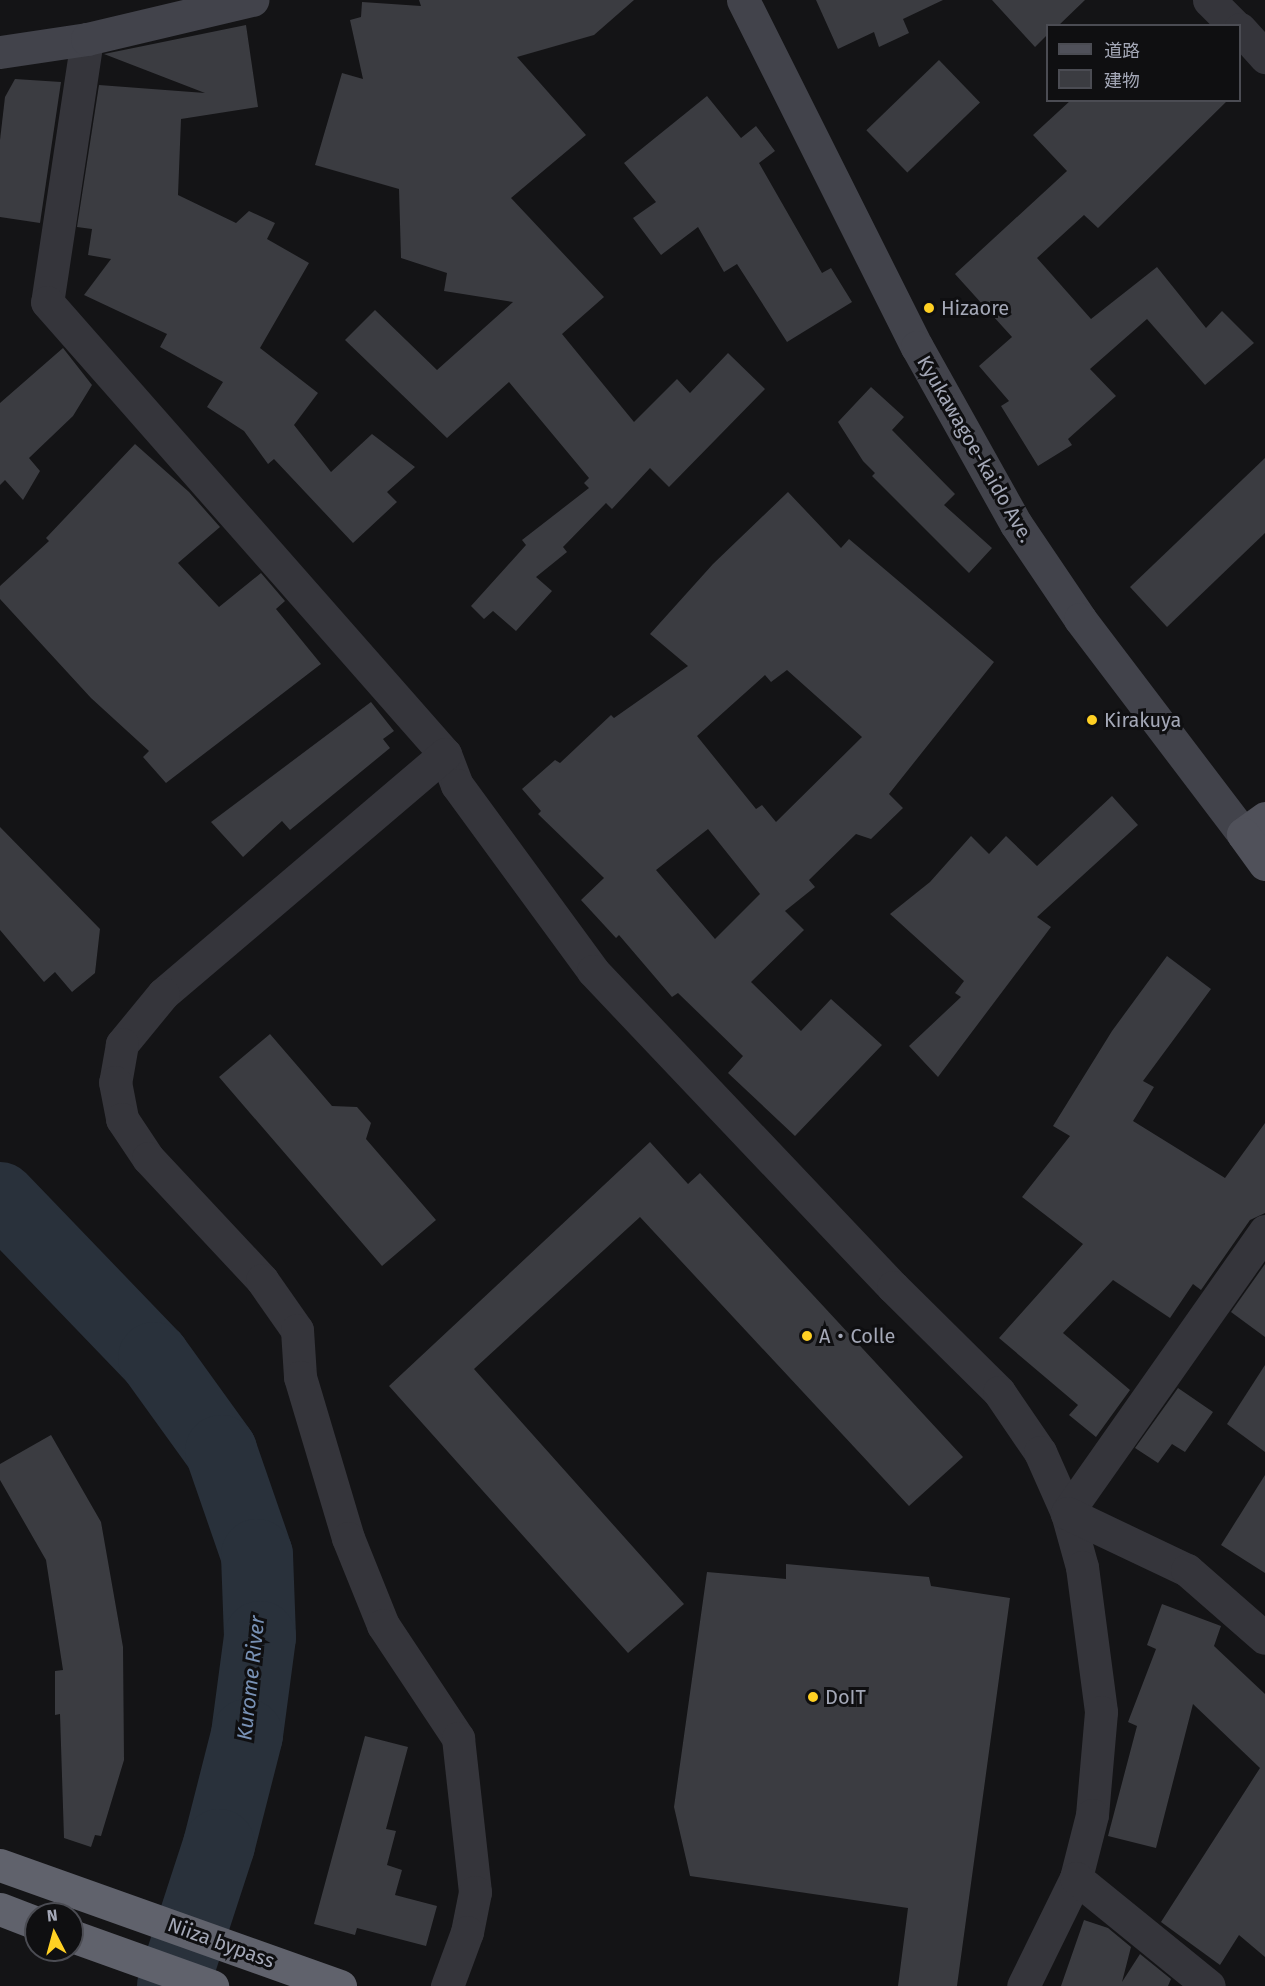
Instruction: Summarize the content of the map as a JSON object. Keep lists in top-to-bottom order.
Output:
{
  "streets": {
    "highway": ["Niiza bypass"],
    "main road": ["Kyukawagoe-kaido Ave."]
  },
  "water": ["Kurome River"],
  "places": [
    "Hizaore",
    "Kirakuya",
    "A・Colle",
    "DoIT"
  ],
  "legend": ["道路", "建物"],
  "north": "top"
}
